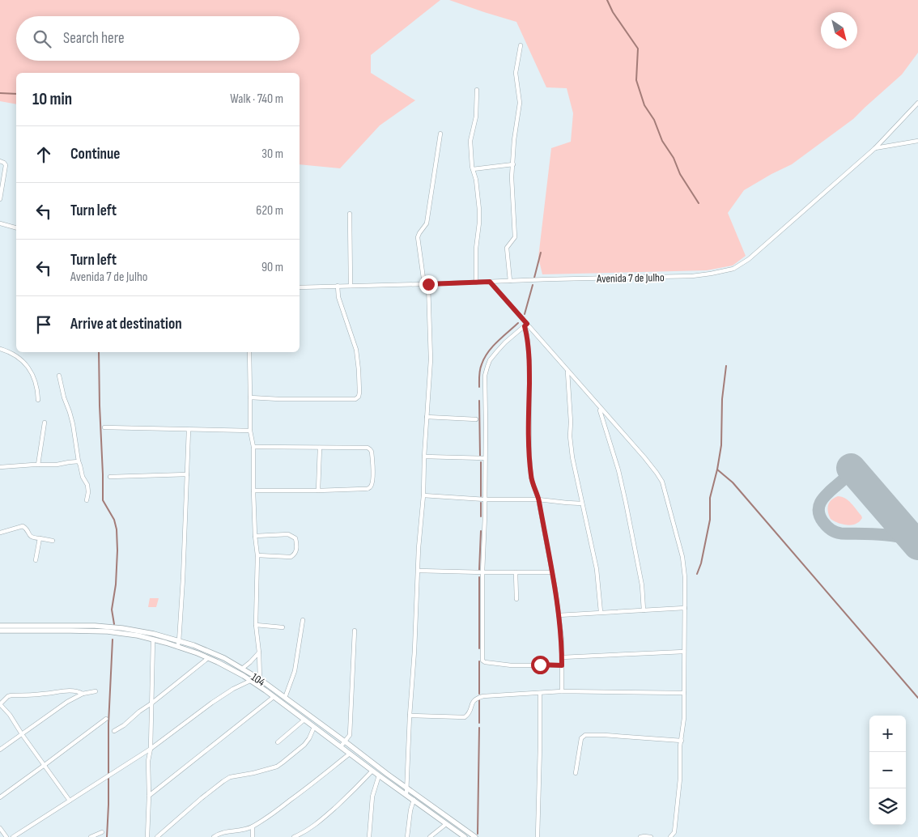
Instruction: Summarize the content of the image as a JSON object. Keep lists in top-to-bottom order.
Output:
{
  "streets": {
    "street": ["Avenida 7 de Julho", "104"]
  },
  "north": "bottom right",
  "page": {
    "search": "Search here",
    "heading": ["10 min", "Walk · 740 m"],
    "list": [
      ["Continue", "30 m"],
      ["Turn left", "620 m"],
      ["Turn left", "Avenida 7 de Julho", "90 m"],
      "Arrive at destination"
    ],
    "map_buttons": ["+", "−"]
  }
}
